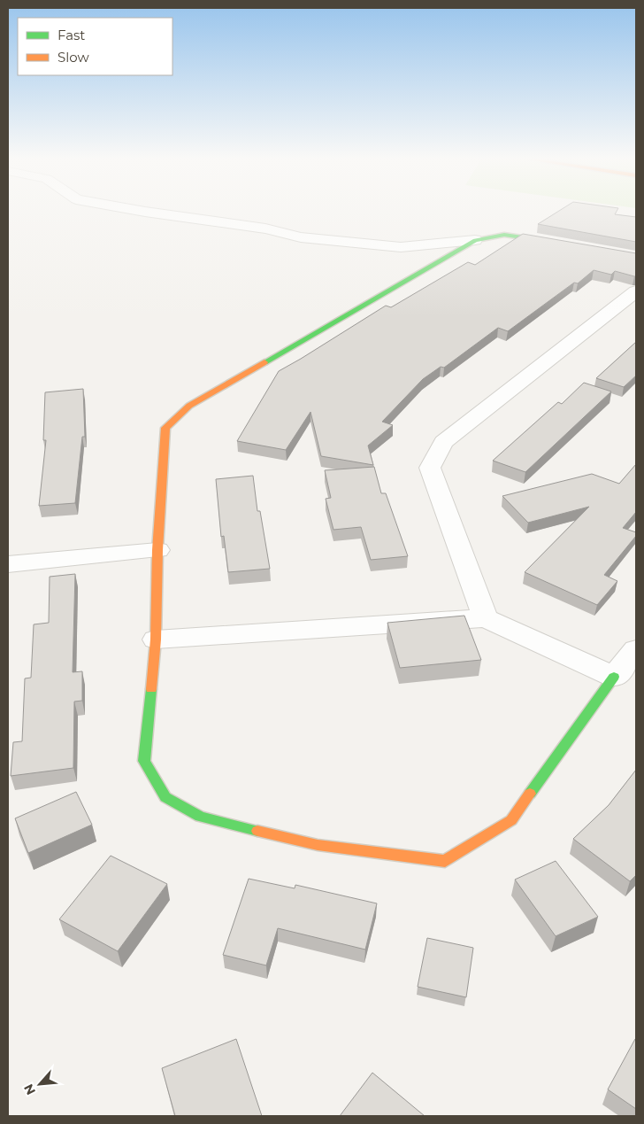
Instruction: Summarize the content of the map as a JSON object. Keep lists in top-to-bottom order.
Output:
{
  "legend": ["Fast", "Slow"],
  "north": "bottom left"
}
